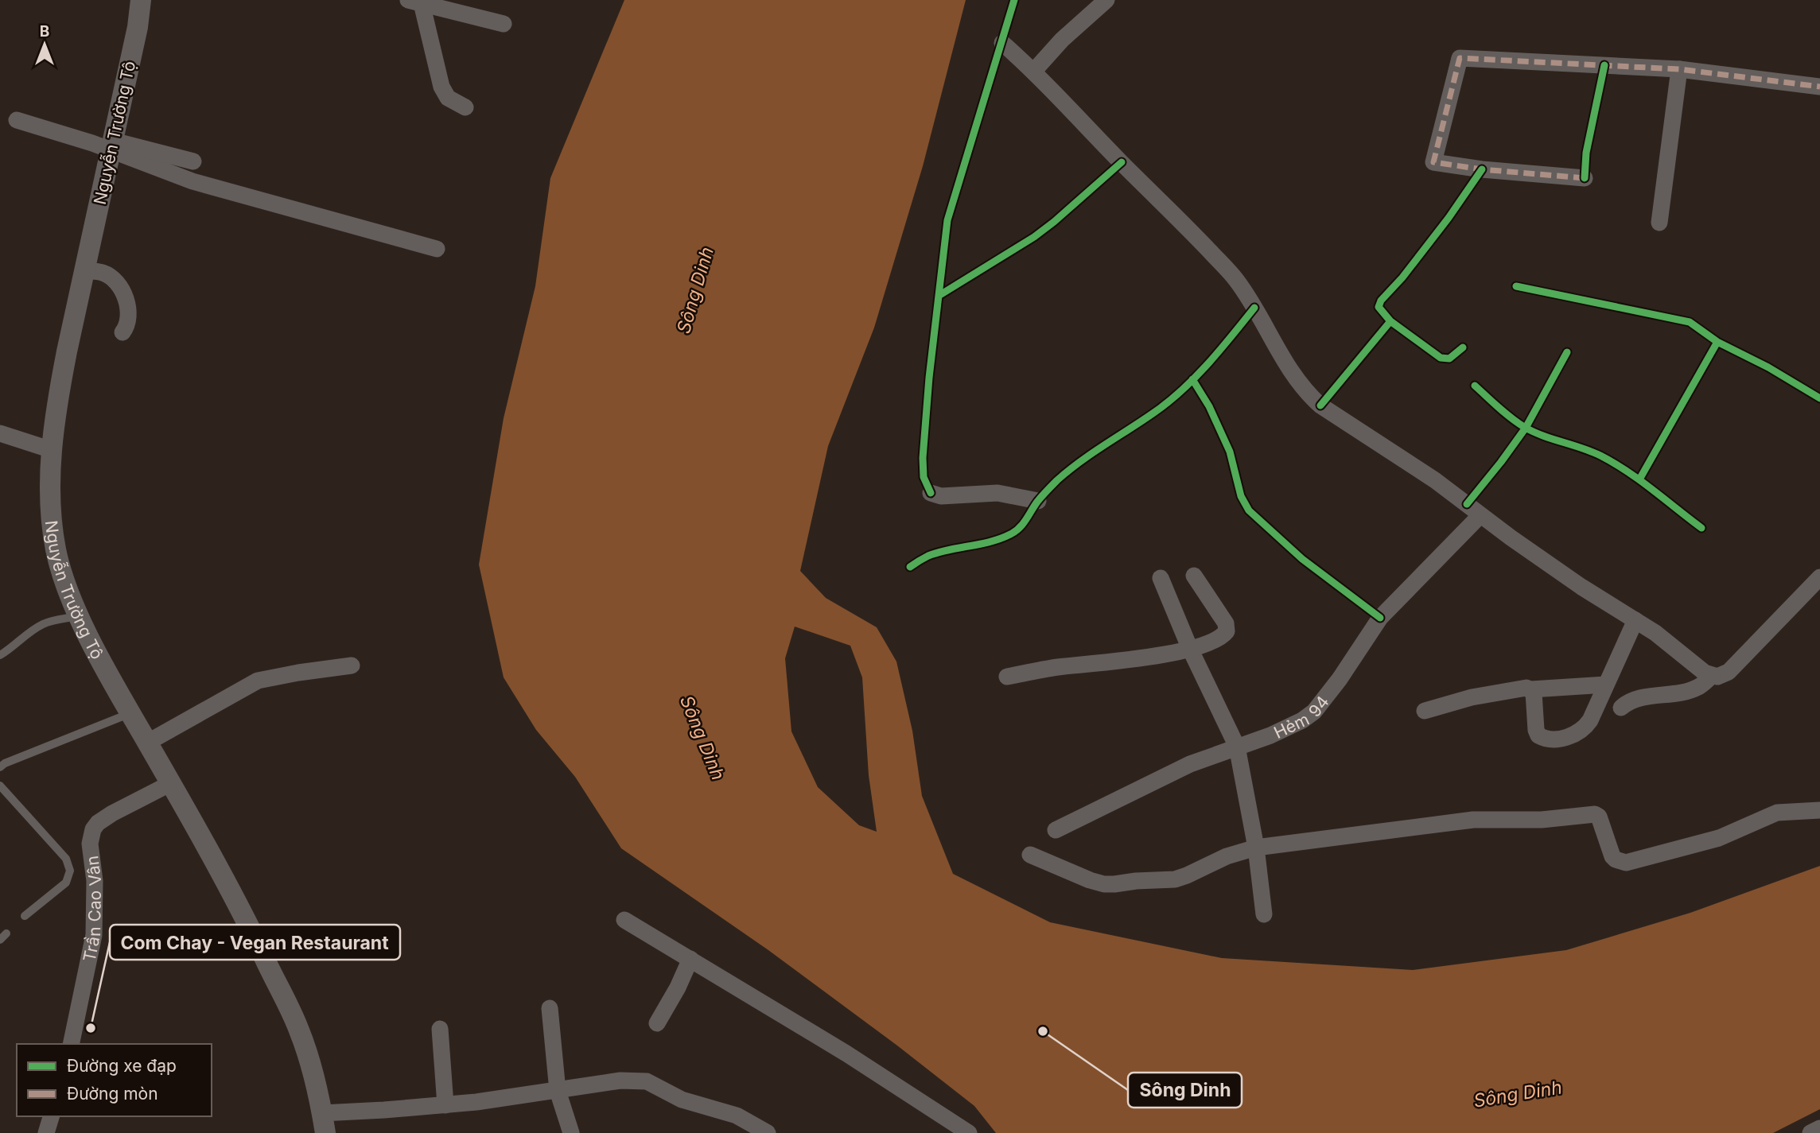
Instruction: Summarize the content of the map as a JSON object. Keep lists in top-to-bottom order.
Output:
{
  "streets": {
    "street": ["Nguyễn Trường Tộ", "Hẻm 94", "Trần Cao Vân"]
  },
  "crossings": [
    ["Nguyễn Trường Tộ", "Trần Cao Vân"]
  ],
  "water": ["Sông Dinh"],
  "places": ["Com Chay - Vegan Restaurant", "Sông Dinh"],
  "legend": ["Đường xe đạp", "Đường mòn"],
  "north": "top"
}
